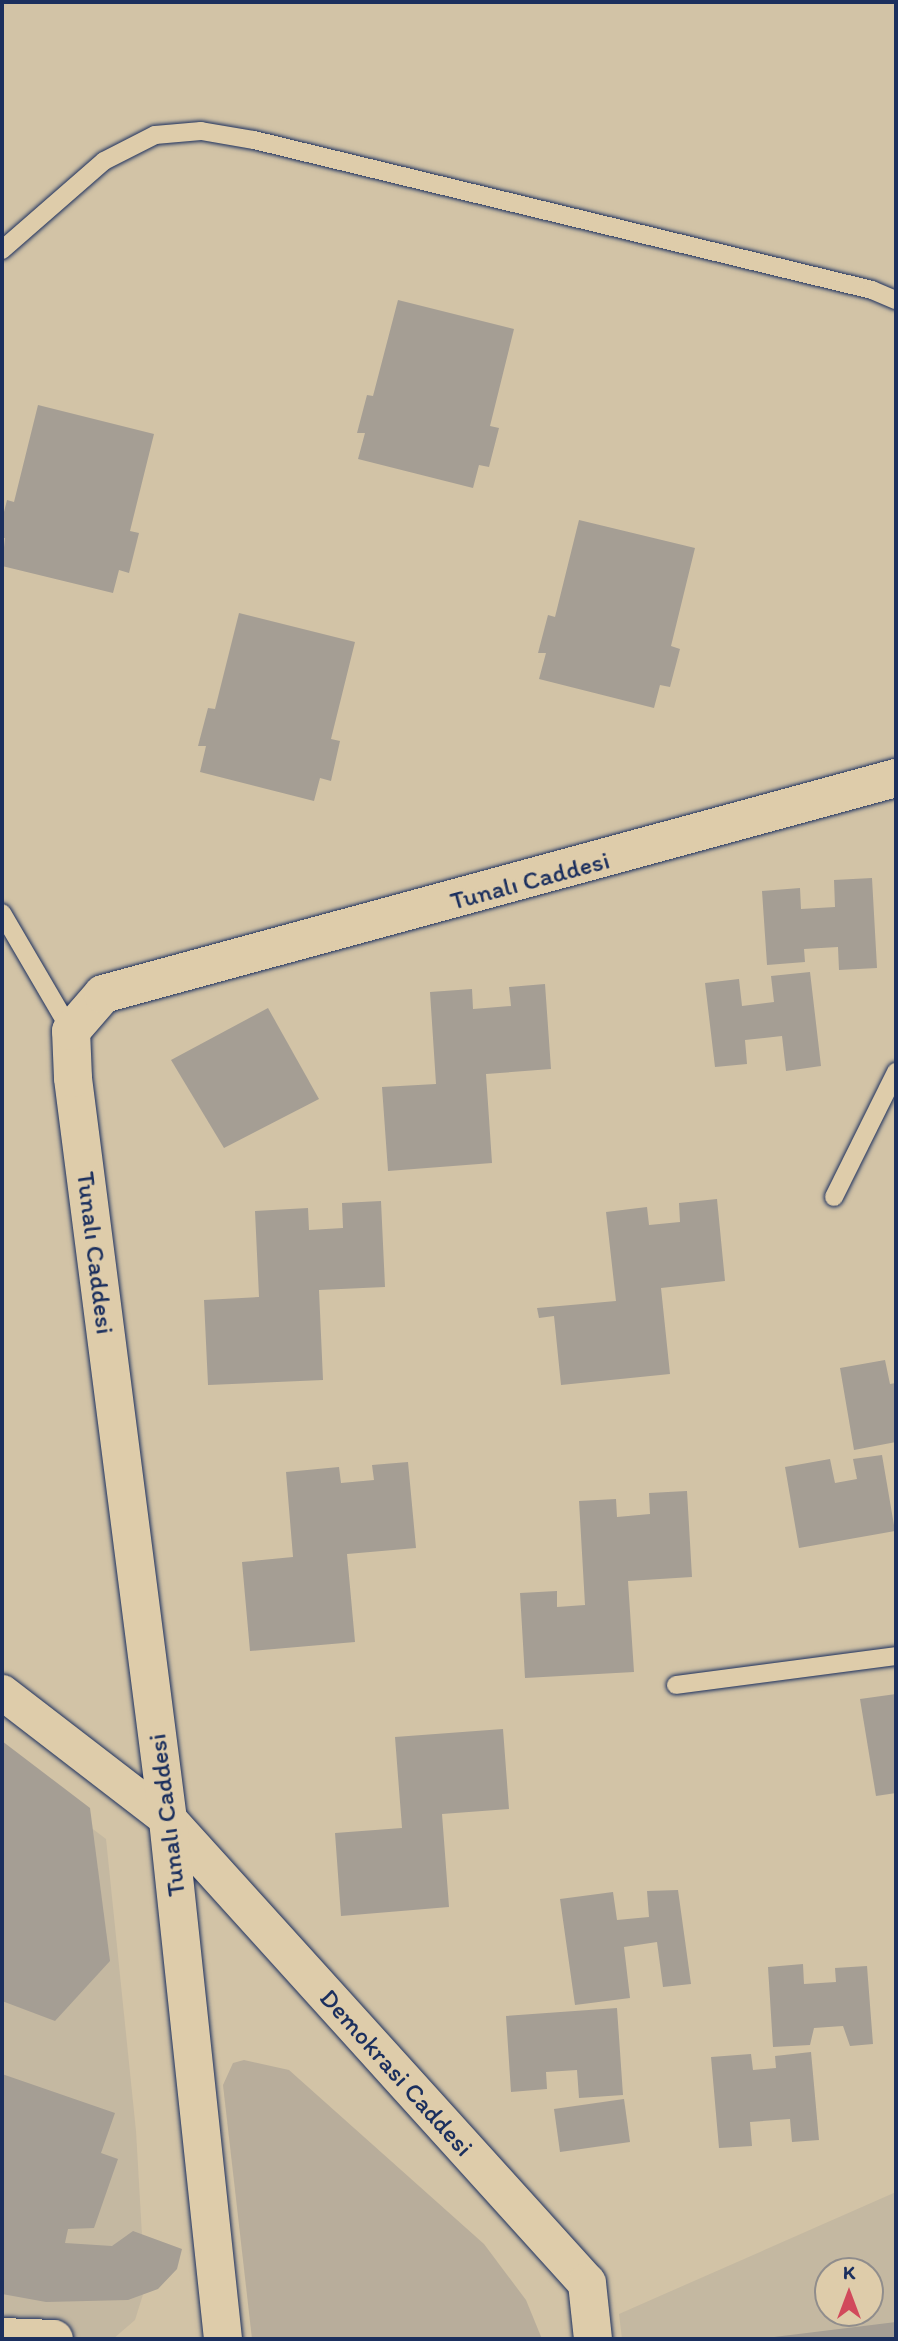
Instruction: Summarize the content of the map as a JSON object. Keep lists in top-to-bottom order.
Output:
{
  "streets": {
    "street": ["Tunalı Caddesi", "Demokrasi Caddesi"]
  },
  "crossings": [
    ["Tunalı Caddesi", "Demokrasi Caddesi"]
  ],
  "north": "top"
}
